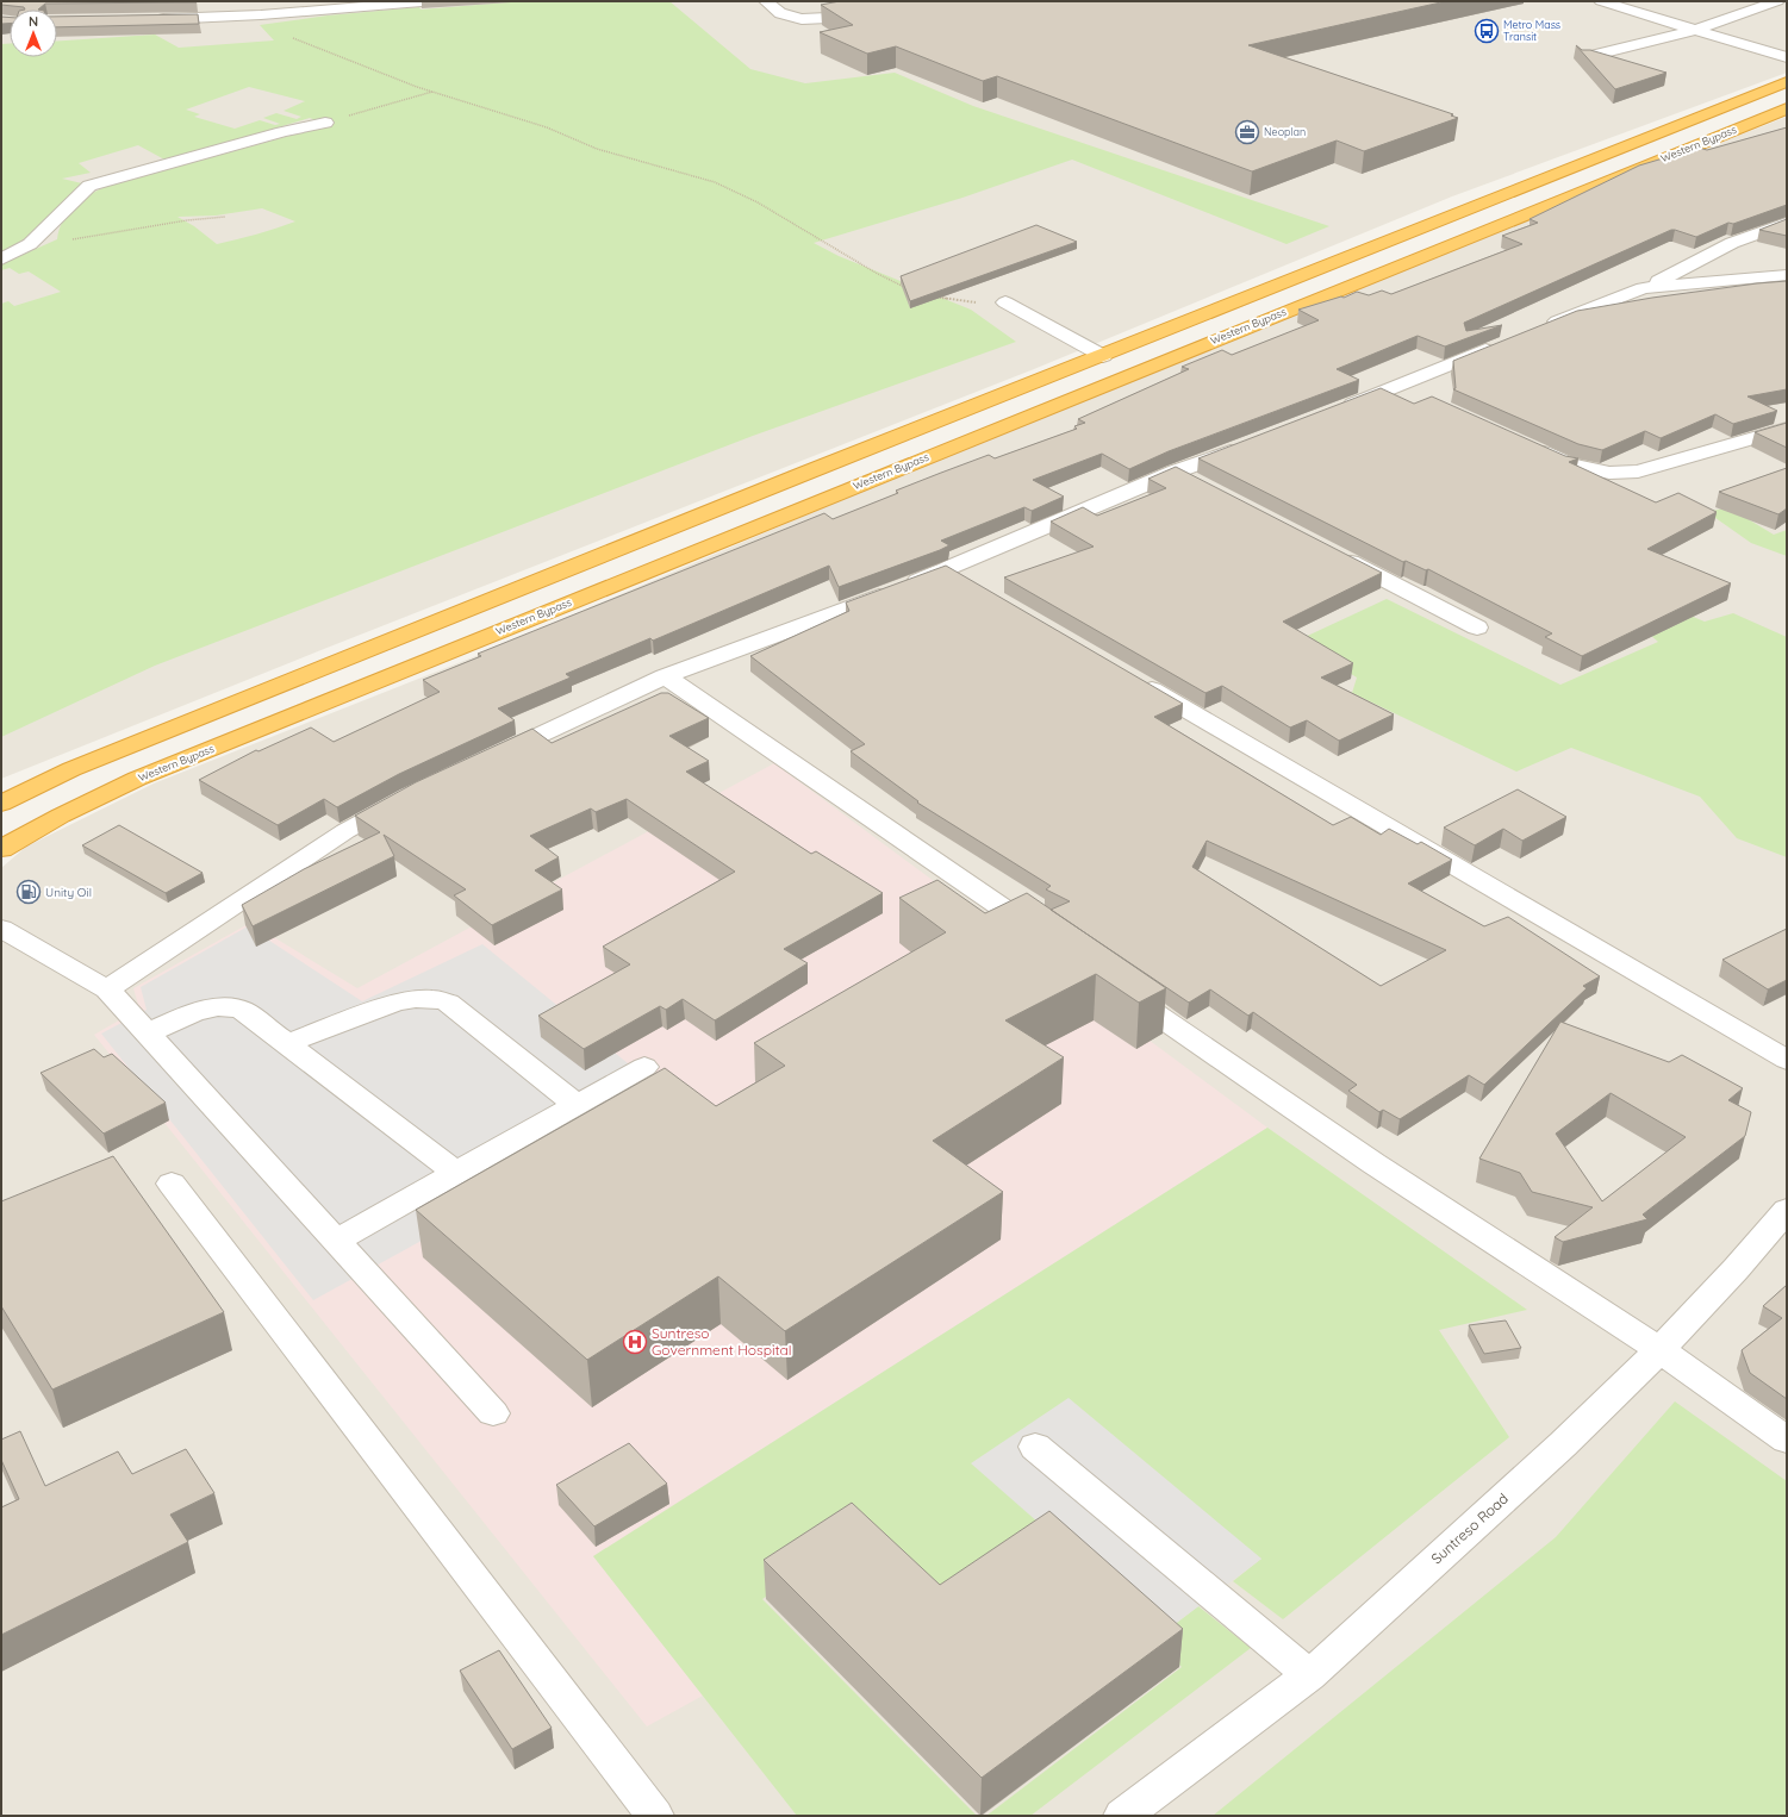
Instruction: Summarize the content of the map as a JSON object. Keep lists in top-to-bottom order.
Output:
{
  "streets": {
    "highway": ["Western Bypass"],
    "street": ["Suntreso Road"]
  },
  "places": {
    "bus stop": ["Metro Mass Transit"],
    "office": ["Neoplan"],
    "fuel station": ["Unity Oil"],
    "hospital": ["Suntreso Government Hospital"]
  },
  "north": "top"
}
